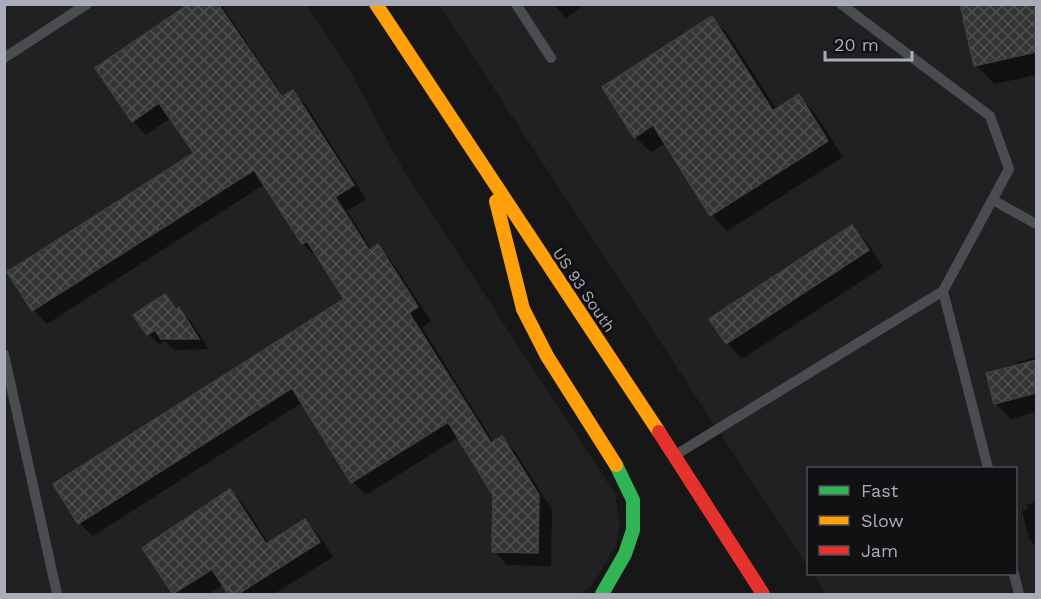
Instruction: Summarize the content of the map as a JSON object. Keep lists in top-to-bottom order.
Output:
{
  "streets": {
    "main road": ["US 93 South"]
  },
  "legend": ["Fast", "Slow", "Jam"],
  "scale_bar": "20 m"
}
